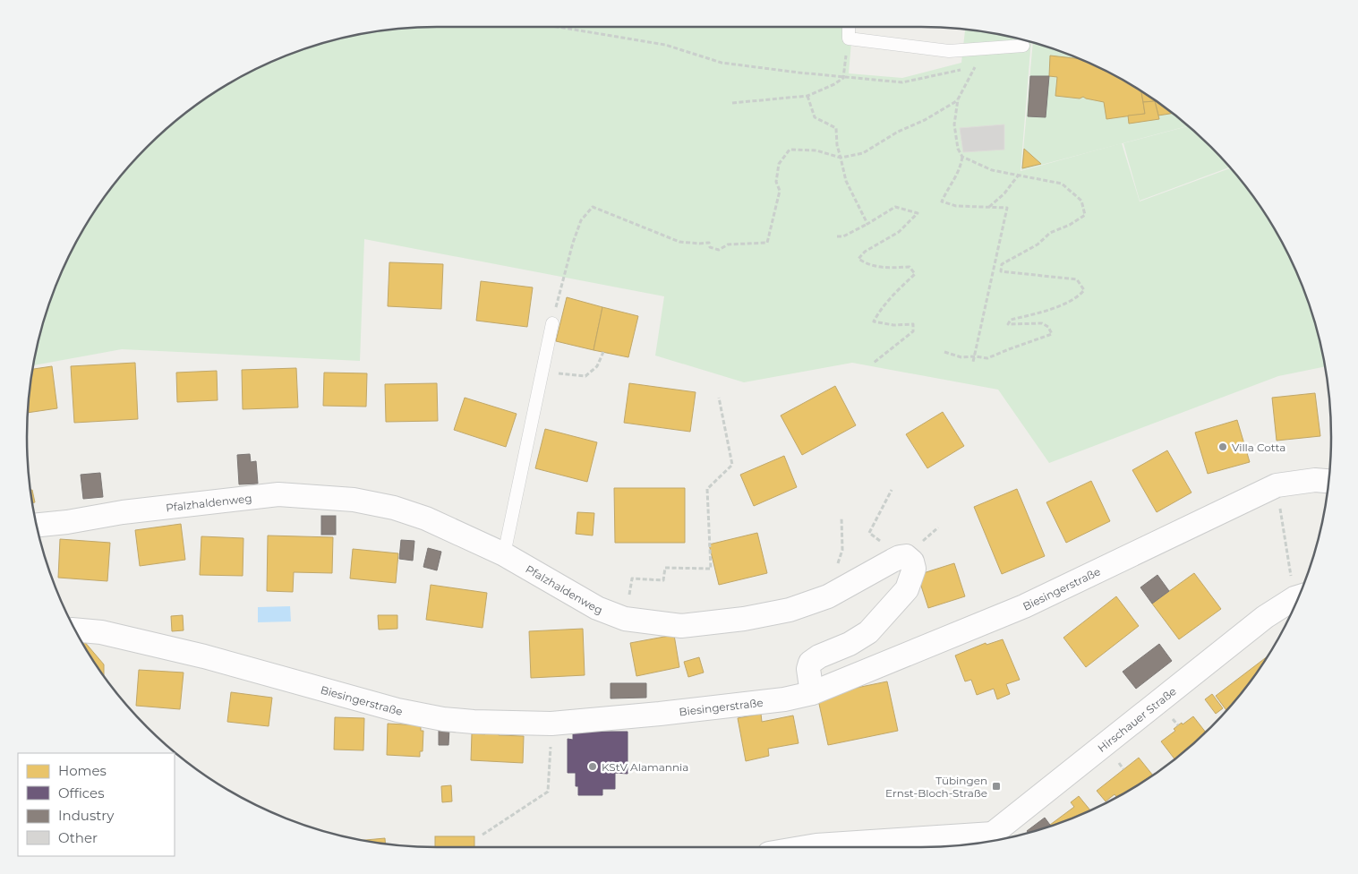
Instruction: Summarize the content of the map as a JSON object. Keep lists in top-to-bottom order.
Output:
{
  "streets": {
    "street": ["Pfalzhaldenweg", "Biesingerstraße", "Hirschauer Straße"]
  },
  "places": {
    "other": ["Villa Cotta", "KStV Alamannia"],
    "transit": ["Tübingen Ernst-Bloch-Straße"]
  },
  "legend": [
    "Homes",
    "Offices",
    "Industry",
    "Other"
  ]
}
